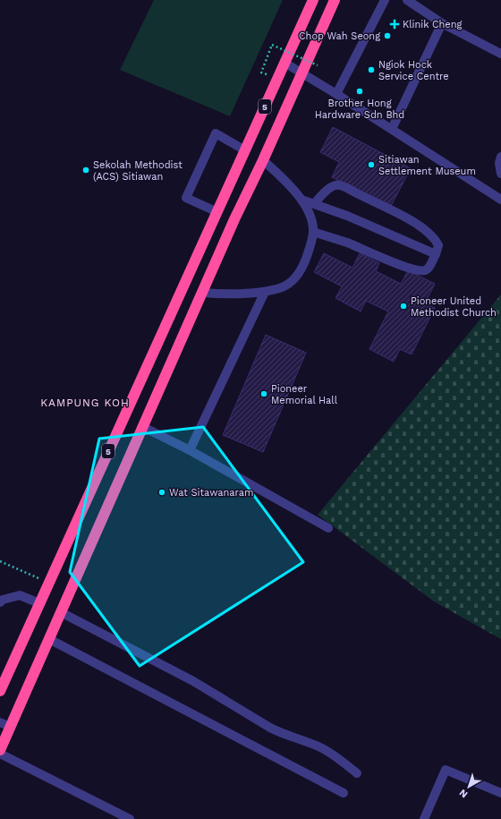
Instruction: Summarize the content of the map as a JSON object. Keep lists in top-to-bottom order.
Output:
{
  "streets": {
    "highway": ["5"]
  },
  "districts": ["KAMPUNG KOH"],
  "places": {
    "health": ["Klinik Cheng"],
    "other": [
      "Chop Wah Seong",
      "Ngiok Hock Service Centre",
      "Brother Hong Hardware Sdn Bhd",
      "Sitiawan Settlement Museum",
      "Sekolah Methodist (ACS) Sitiawan",
      "Pioneer United Methodist Church",
      "Pioneer Memorial Hall",
      "Wat Sitawanaram"
    ]
  },
  "north": "bottom left"
}
